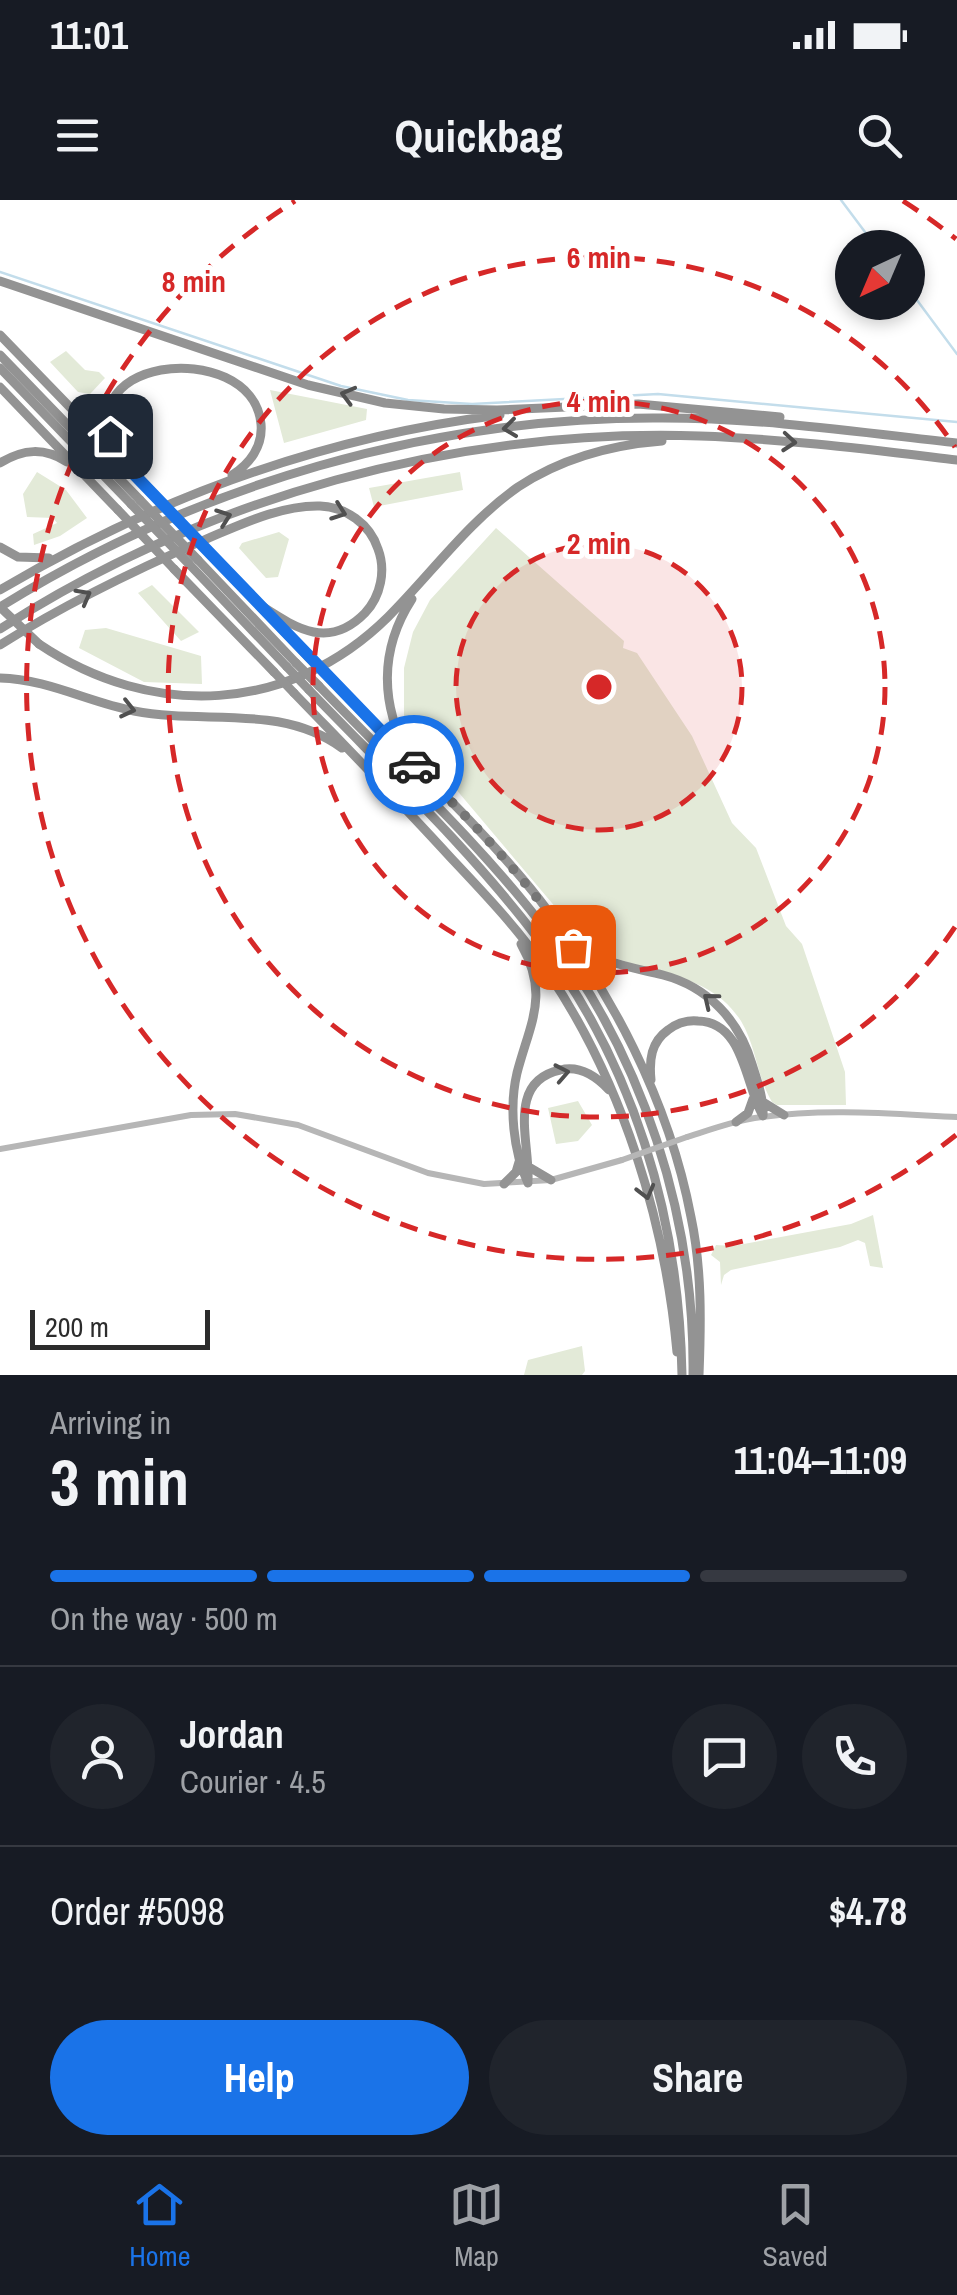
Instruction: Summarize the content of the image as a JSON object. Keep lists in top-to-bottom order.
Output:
{
  "scale_bar": "200 m",
  "north": "bottom left",
  "page": {
    "status": "11:01",
    "header": "Quickbag",
    "scale": "200 m",
    "heading": ["3 min", "Arriving in", "11:04–11:09"],
    "panel": [
      "Jordan",
      "Courier · 4.5",
      "Order #5098",
      "$4.78"
    ],
    "bar": "On the way · 500 m",
    "buttons": ["Help", "Share"],
    "tabs": ["Home", "Map", "Saved"]
  },
  "rings": [
    "6 min",
    "8 min",
    "4 min",
    "2 min"
  ]
}
